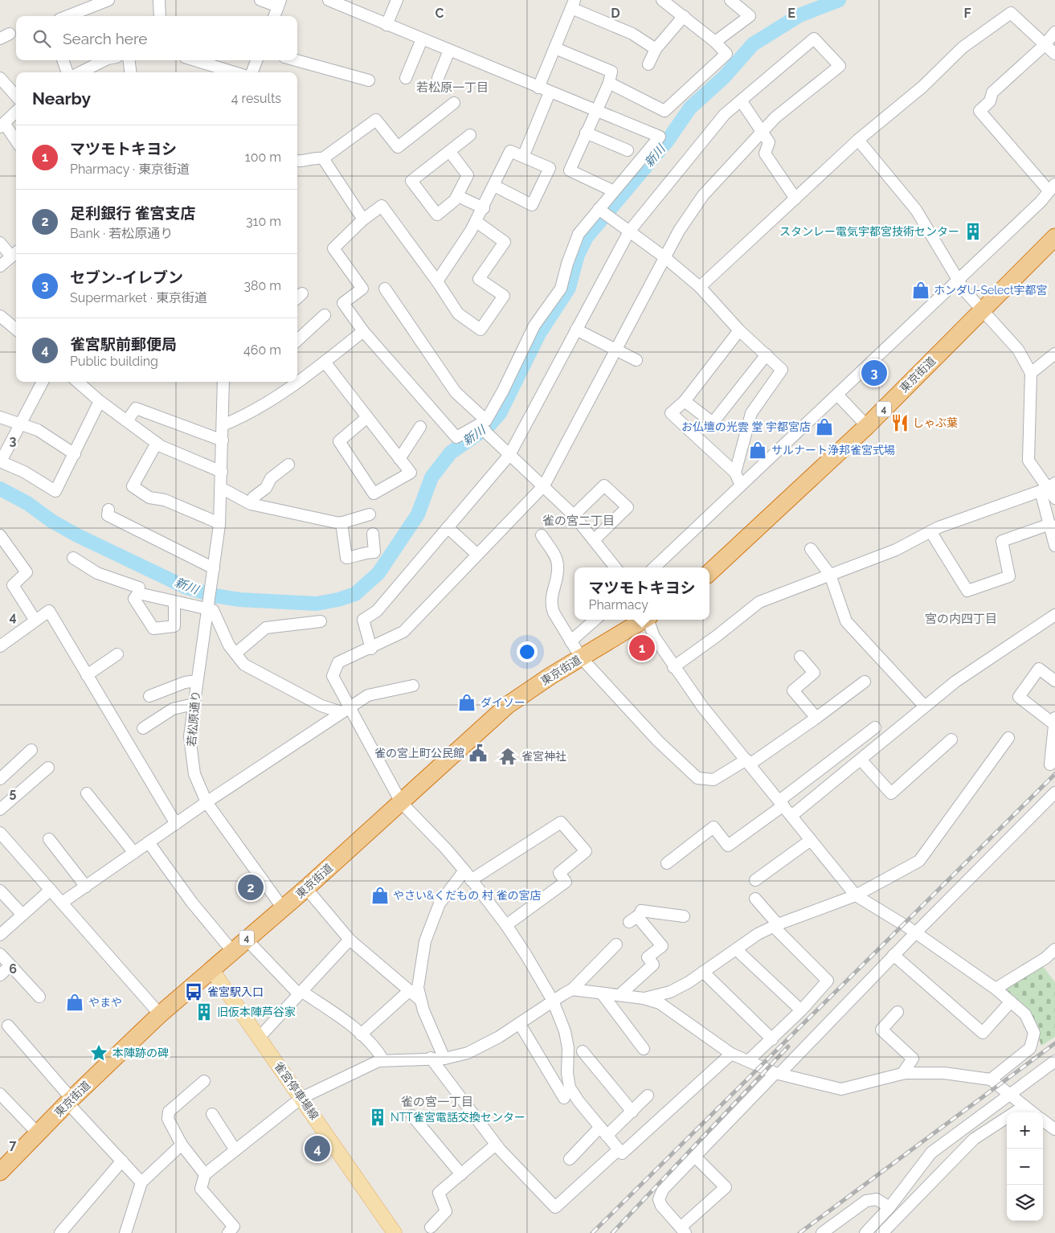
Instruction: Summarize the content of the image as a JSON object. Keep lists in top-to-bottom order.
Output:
{
  "streets": {
    "highway": ["東京街道", "4"],
    "main road": ["雀宮停車場線"],
    "street": ["若松原通り"]
  },
  "crossings": [
    ["東京街道", "若松原通り"],
    ["東京街道", "雀宮停車場線"]
  ],
  "districts": [
    "若松原一丁目",
    "雀の宮二丁目",
    "宮の内四丁目",
    "雀の宮一丁目"
  ],
  "water": ["新川"],
  "places": {
    "building": ["スタンレー電気宇都宮技術センター", "旧仮本陣芦谷家", "NTT雀宮電話交換センター"],
    "shop": [
      "ホンダU-Select宇都宮",
      "お仏壇の光雲 堂 宇都宮店",
      "サルナート浄邦雀宮式場",
      "ダイソー",
      "やさい&くだもの 村 雀の宮店",
      "やまや"
    ],
    "restaurant": ["しゃぶ葉"],
    "public building": ["雀の宮上町公民館"],
    "temple": ["雀宮神社"],
    "bus stop": ["雀宮駅入口"],
    "place": ["本陣跡の碑"]
  },
  "page": {
    "search": "Search here",
    "heading": ["Nearby", "4 results"],
    "list": [
      {
        "mark": "1",
        "name": "マツモトキヨシ",
        "note": "Pharmacy · 東京街道",
        "value": "100 m"
      },
      {
        "mark": "2",
        "name": "足利銀行 雀宮支店",
        "note": "Bank · 若松原通り",
        "value": "310 m"
      },
      {
        "mark": "3",
        "name": "セブン-イレブン",
        "note": "Supermarket · 東京街道",
        "value": "380 m"
      },
      {
        "mark": "4",
        "name": "雀宮駅前郵便局",
        "note": "Public building",
        "value": "460 m"
      }
    ],
    "pins": [
      "3",
      "1",
      "2",
      "4"
    ],
    "popup": ["マツモトキヨシ", "Pharmacy"],
    "map_buttons": ["+", "−"]
  },
  "grid": {
    "columns": [
      "C",
      "D",
      "E",
      "F"
    ],
    "rows": [
      "3",
      "4",
      "5",
      "6",
      "7"
    ]
  }
}
